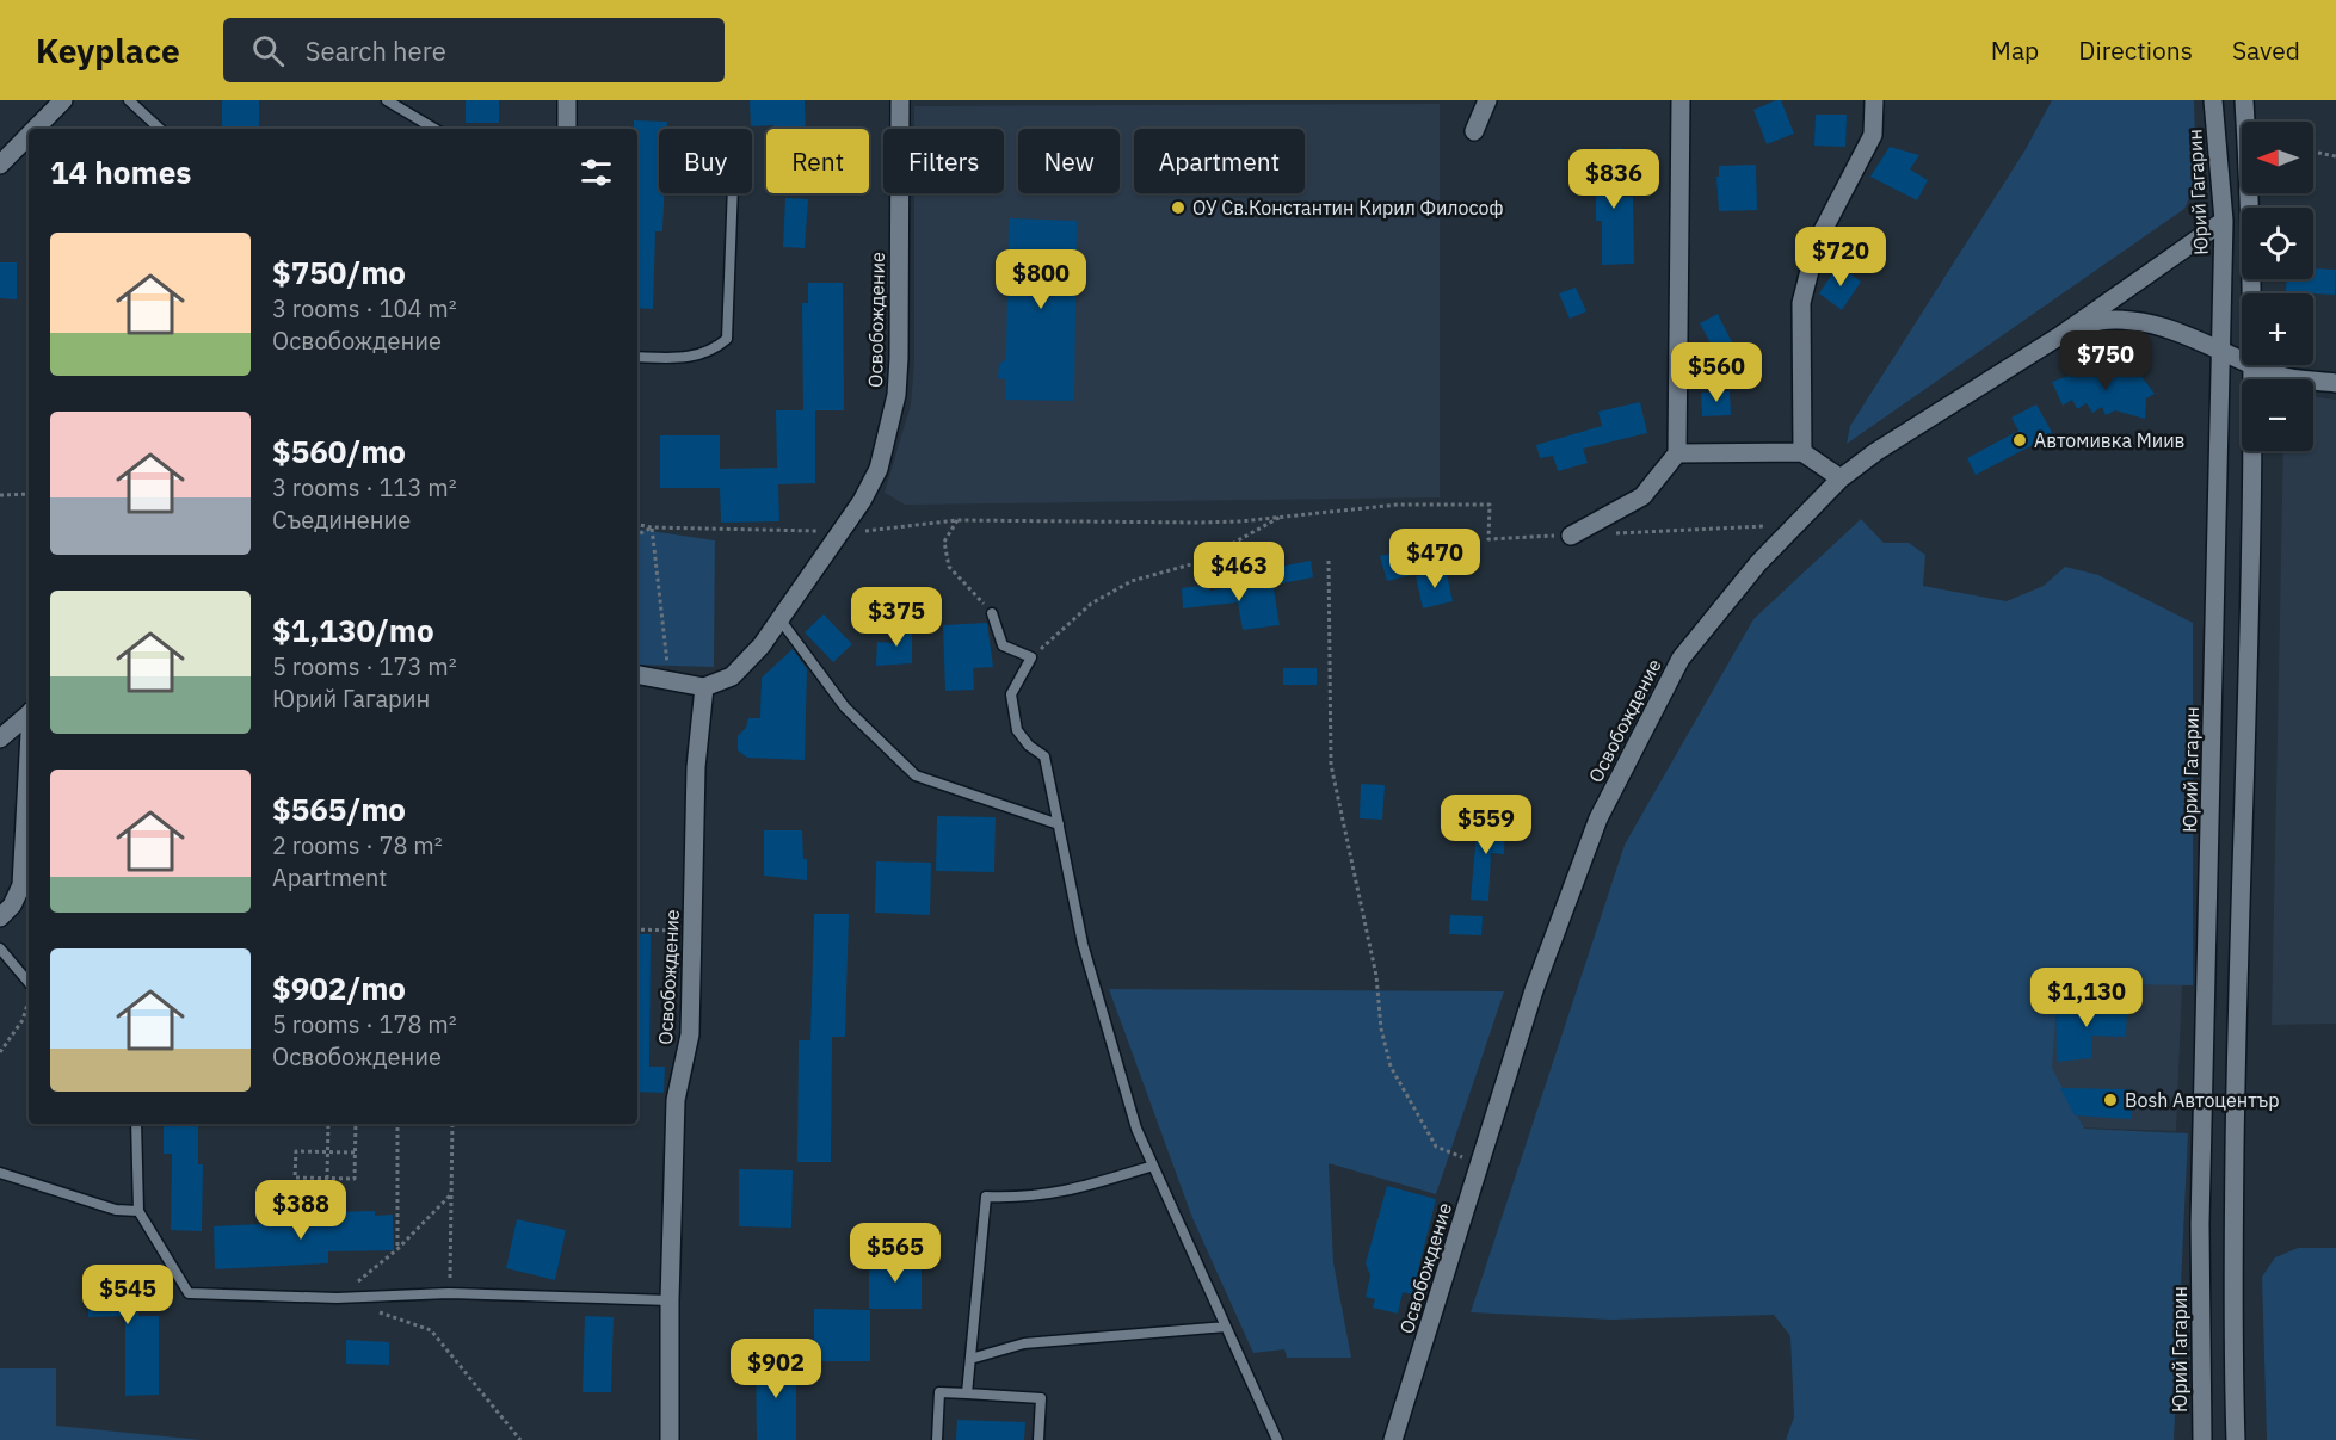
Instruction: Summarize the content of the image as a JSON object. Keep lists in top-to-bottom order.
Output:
{
  "streets": {
    "street": ["Юрий Гагарин", "Освобождение"]
  },
  "crossings": [
    ["Юрий Гагарин", "Освобождение"]
  ],
  "places": ["ОУ Св.Константин Кирил Философ", "Автомивка Миив", "Bosh Автоцентър"],
  "north": "left",
  "page": {
    "header": "Keyplace",
    "search": "Search here",
    "nav": ["Map", "Directions", "Saved"],
    "map_buttons": ["+", "−"],
    "chip": [
      "Buy",
      "Rent",
      "Filters",
      "New",
      "Apartment"
    ],
    "heading": "14 homes",
    "price": [
      "$836",
      "$720",
      "$800",
      "$750",
      "$560",
      "$470",
      "$463",
      "$375",
      "$559",
      "$1,130",
      "$388",
      "$565",
      "$545",
      "$902"
    ],
    "list": [
      {
        "name": "$750/mo",
        "note": "3 rooms · 104 m² · Освобождение"
      },
      {
        "name": "$560/mo",
        "note": "3 rooms · 113 m² · Съединение"
      },
      {
        "name": "$1,130/mo",
        "note": "5 rooms · 173 m² · Юрий Гагарин"
      },
      {
        "name": "$565/mo",
        "note": "2 rooms · 78 m² · Apartment"
      },
      {
        "name": "$902/mo",
        "note": "5 rooms · 178 m² · Освобождение"
      }
    ]
  }
}
